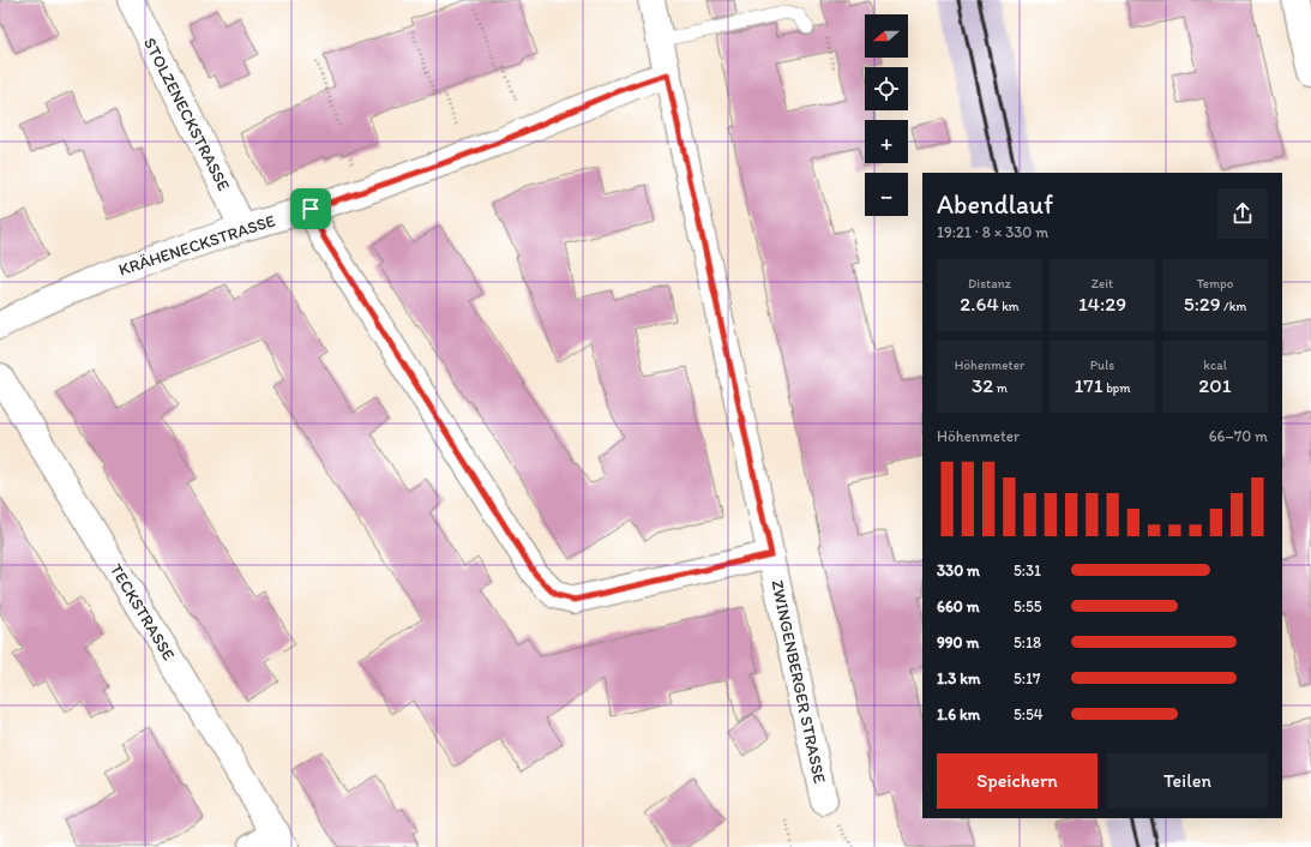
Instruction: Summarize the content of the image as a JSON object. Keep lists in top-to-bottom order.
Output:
{
  "streets": {
    "street": [
      "STOLZENECKSTRASSE",
      "KRÄHENECKSTRASSE",
      "TECKSTRASSE",
      "ZWINGENBERGER STRASSE"
    ]
  },
  "crossings": [
    ["STOLZENECKSTRASSE", "KRÄHENECKSTRASSE"],
    ["KRÄHENECKSTRASSE", "ZWINGENBERGER STRASSE"]
  ],
  "north": "left",
  "page": {
    "map_buttons": ["+", "−"],
    "heading": ["Abendlauf", "19:21 · 8 × 330 m"],
    "stats": [
      ["Distanz", "2.64 km"],
      ["Zeit", "14:29"],
      ["Tempo", "5:29 /km"],
      ["Höhenmeter", "32 m"],
      ["Puls", "171 bpm"],
      ["kcal", "201"]
    ],
    "chart": ["Höhenmeter", "66–70 m"],
    "list": [
      {
        "name": "330 m",
        "note": "5:31"
      },
      {
        "name": "660 m",
        "note": "5:55"
      },
      {
        "name": "990 m",
        "note": "5:18"
      },
      {
        "name": "1.3 km",
        "note": "5:17"
      },
      {
        "name": "1.6 km",
        "note": "5:54"
      }
    ],
    "buttons": ["Speichern", "Teilen"]
  }
}
